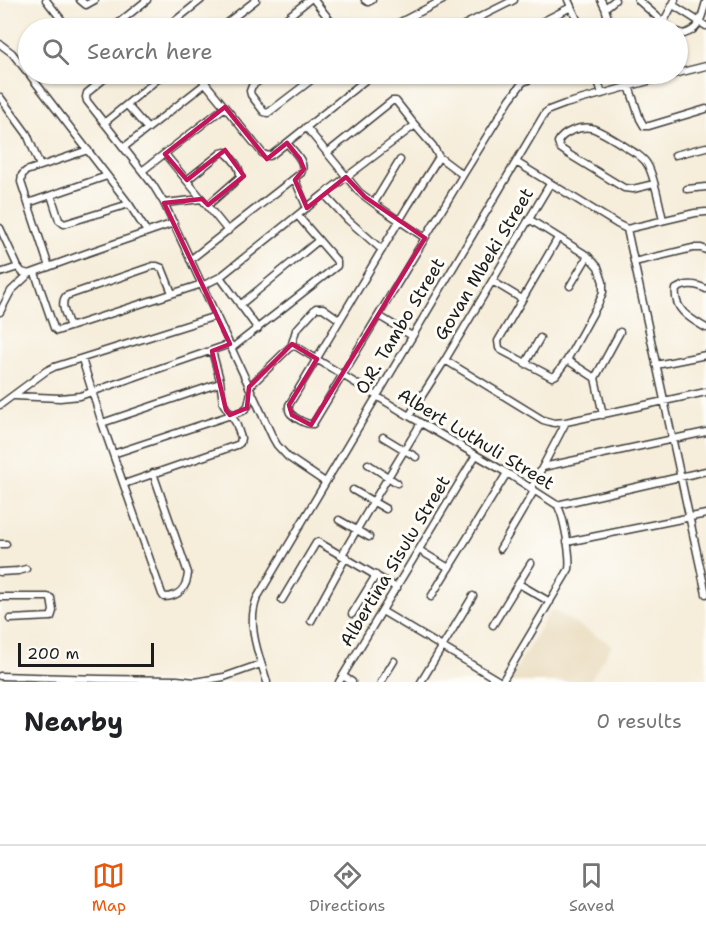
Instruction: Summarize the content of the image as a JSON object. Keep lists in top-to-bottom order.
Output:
{
  "streets": {
    "street": [
      "Govan Mbeki Street",
      "O.R. Tambo Street",
      "Albert Luthuli Street",
      "Albertina Sisulu Street"
    ]
  },
  "crossings": [
    ["Govan Mbeki Street", "Albert Luthuli Street"],
    ["O.R. Tambo Street", "Albert Luthuli Street"],
    ["Albert Luthuli Street", "Albertina Sisulu Street"]
  ],
  "scale_bar": "200 m",
  "page": {
    "search": "Search here",
    "scale": "200 m",
    "heading": ["Nearby", "0 results"],
    "nav": ["Map", "Directions", "Saved"]
  }
}
